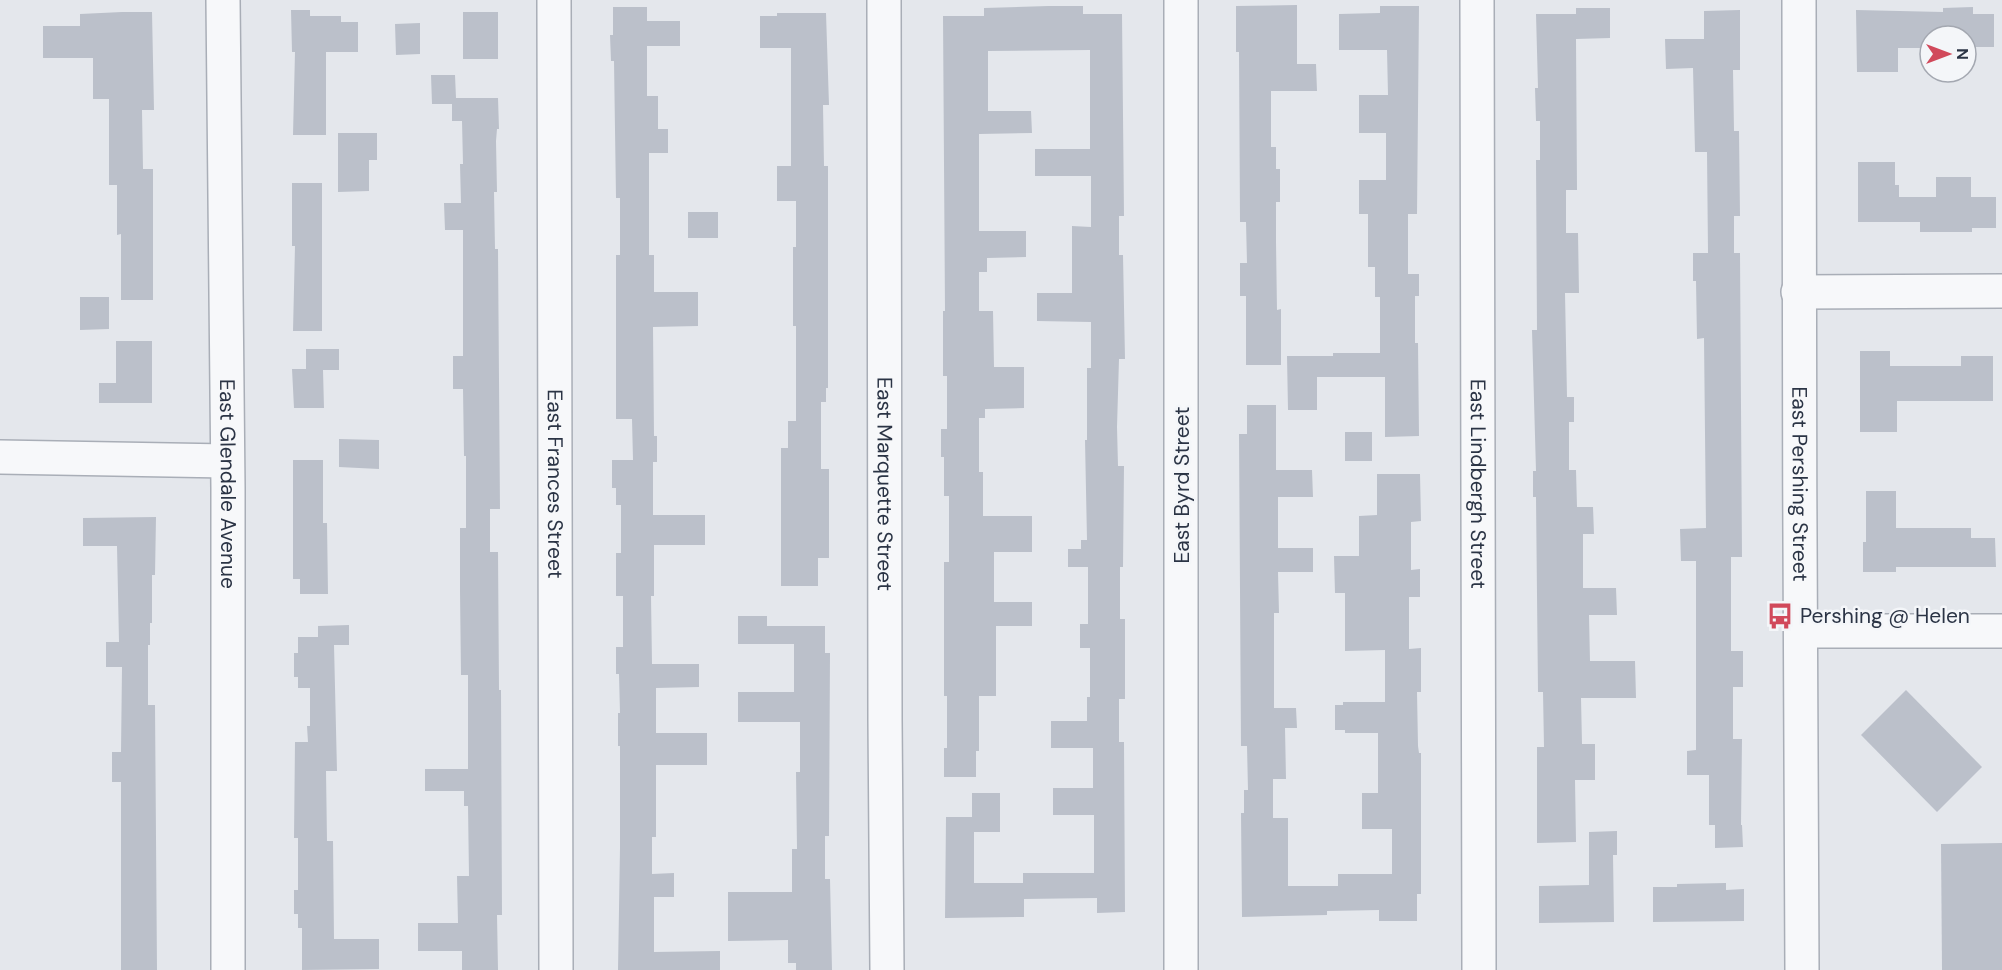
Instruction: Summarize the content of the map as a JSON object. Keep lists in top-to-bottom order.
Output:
{
  "streets": {
    "street": [
      "East Glendale Avenue",
      "East Frances Street",
      "East Marquette Street",
      "East Byrd Street",
      "East Lindbergh Street",
      "East Pershing Street"
    ]
  },
  "places": {
    "bus stop": ["Pershing @ Helen"]
  },
  "north": "right"
}
